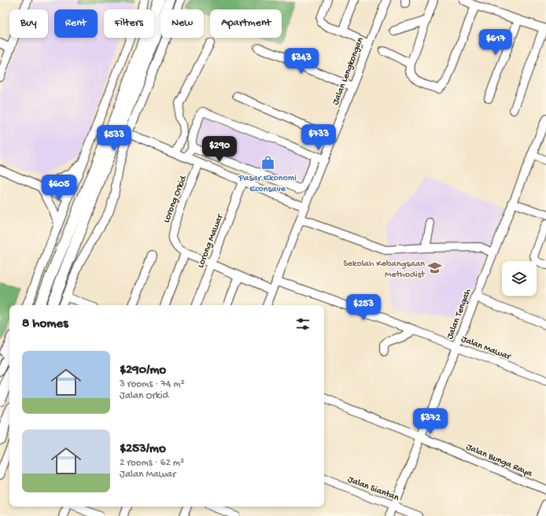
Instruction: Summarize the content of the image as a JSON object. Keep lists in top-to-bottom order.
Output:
{
  "streets": {
    "street": [
      "Jalan Lengkongan",
      "Lorong Orkid",
      "Lorong Mawar",
      "Jalan Tengah",
      "Jalan Mawar",
      "Jalan Bunga Raya",
      "Jalan Siantan"
    ]
  },
  "crossings": [
    ["Jalan Lengkongan", "Jalan Mawar"],
    ["Jalan Tengah", "Jalan Mawar"],
    ["Jalan Tengah", "Jalan Bunga Raya"],
    ["Jalan Tengah", "Jalan Siantan"]
  ],
  "places": {
    "shop": ["Pasar Ekonomi Econsave"],
    "school or university": ["Sekolah Kebangsaan Methodist"]
  },
  "page": {
    "chip": [
      "Buy",
      "Rent",
      "Filters",
      "New",
      "Apartment"
    ],
    "price": [
      "$617",
      "$343",
      "$733",
      "$533",
      "$290",
      "$605",
      "$253",
      "$372"
    ],
    "heading": "8 homes",
    "list": [
      {
        "name": "$290/mo",
        "note": "3 rooms · 74 m² · Jalan Orkid"
      },
      {
        "name": "$253/mo",
        "note": "2 rooms · 62 m² · Jalan Mawar"
      }
    ]
  }
}
